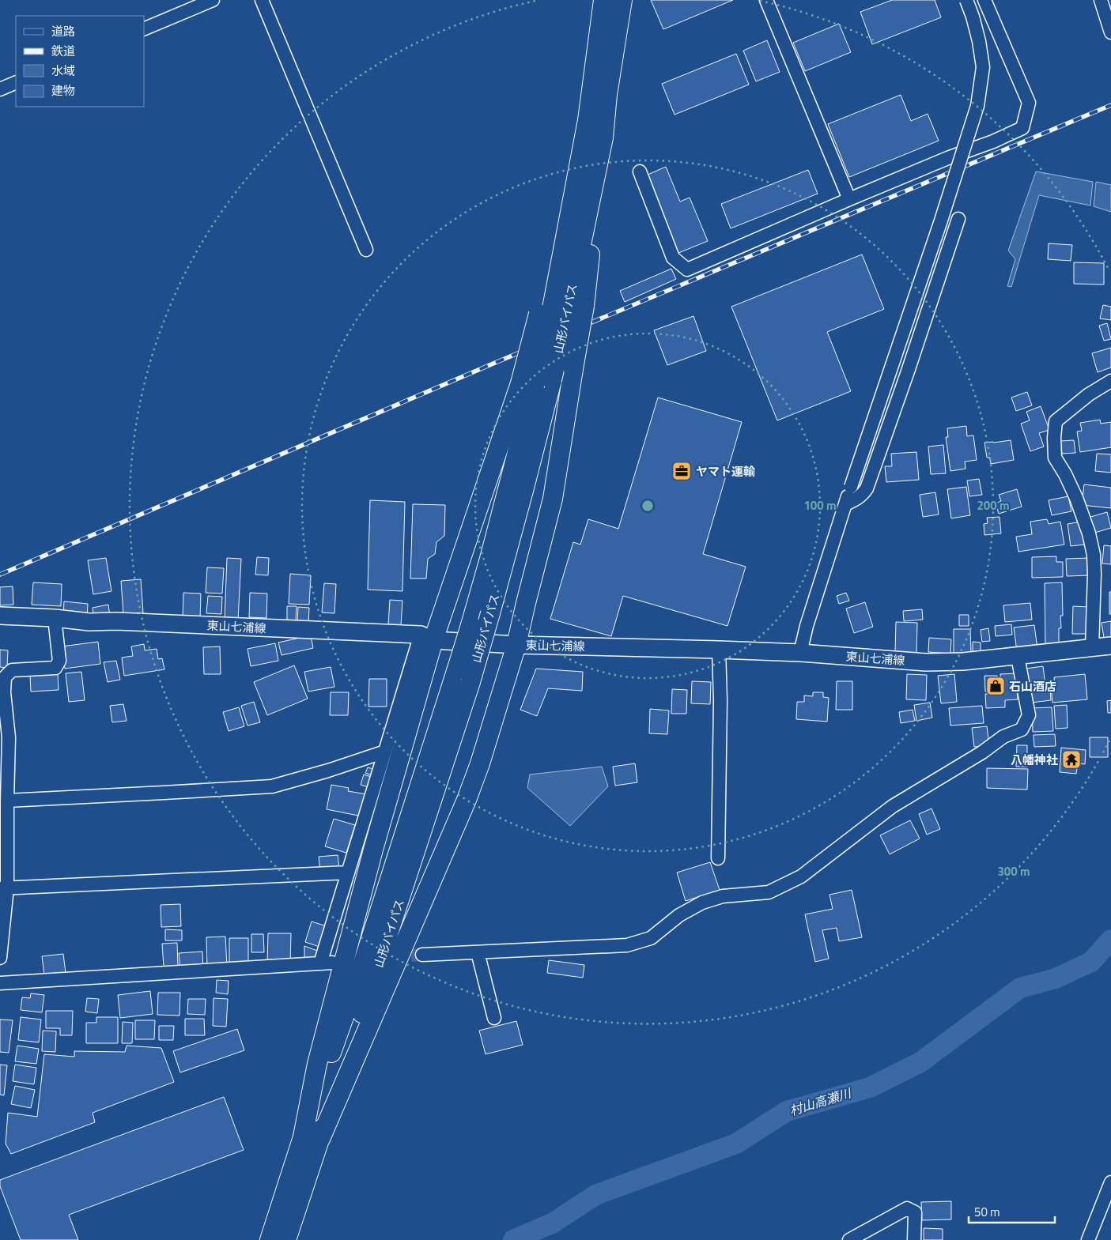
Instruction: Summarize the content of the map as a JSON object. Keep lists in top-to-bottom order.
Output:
{
  "streets": {
    "highway": ["山形バイパス"],
    "main road": ["東山七浦線"]
  },
  "water": ["村山高瀬川"],
  "places": {
    "office": ["ヤマト運輸"],
    "shop": ["石山酒店"],
    "temple": ["八幡神社"]
  },
  "legend": [
    "道路",
    "鉄道",
    "水域",
    "建物"
  ],
  "scale_bar": "50 m",
  "rings": ["100 m", "200 m", "300 m"]
}
